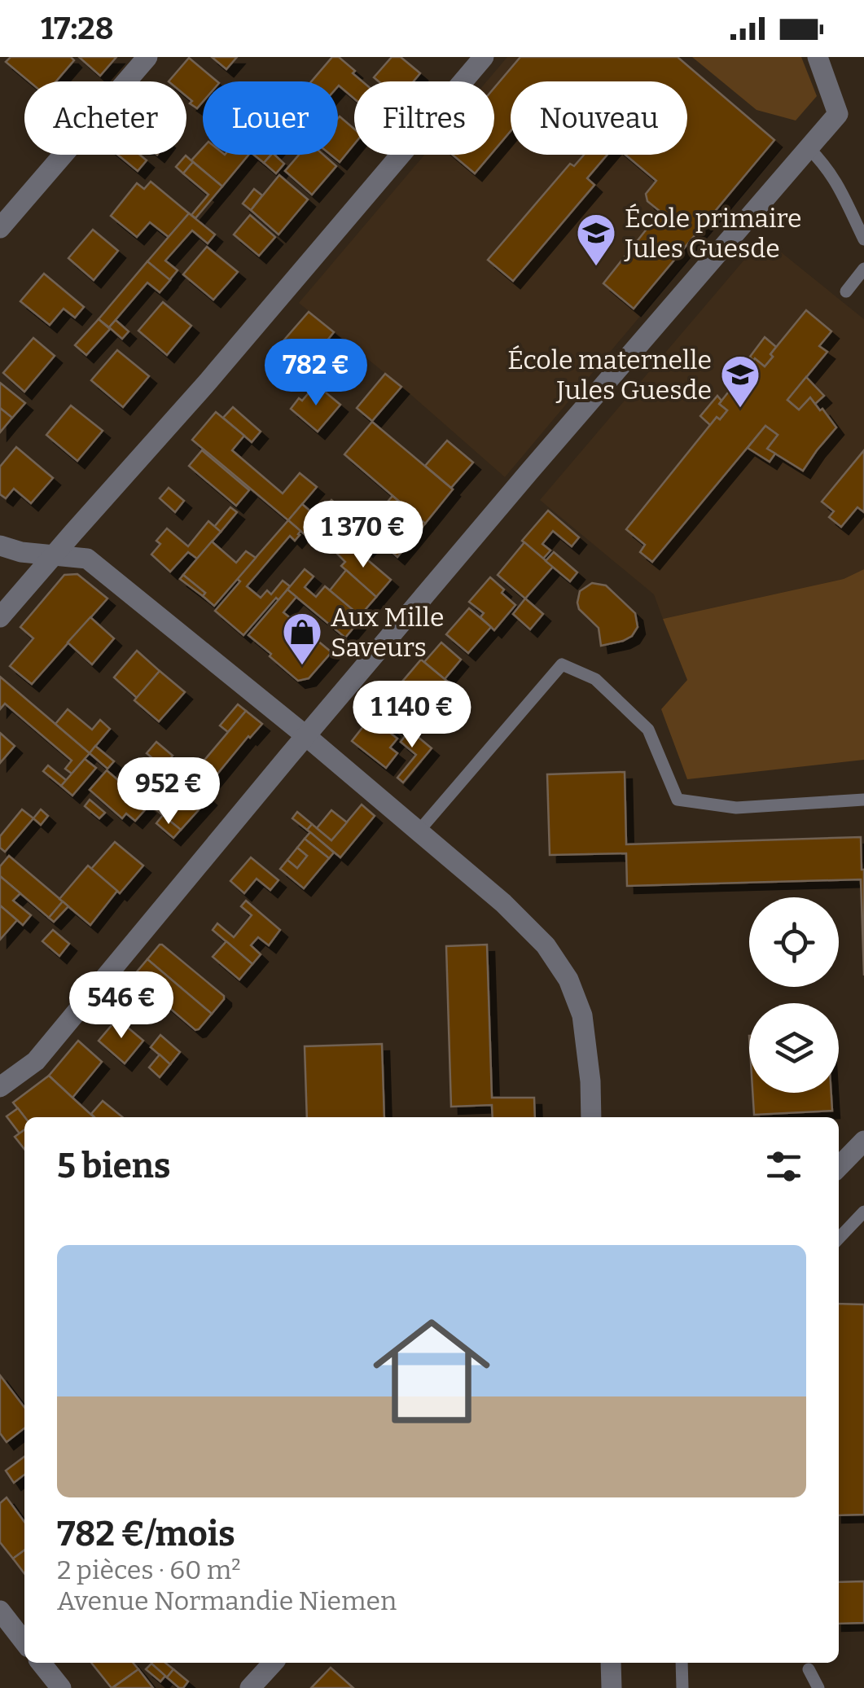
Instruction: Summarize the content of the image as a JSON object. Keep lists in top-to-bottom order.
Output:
{
  "places": {
    "school or university": ["École primaire Jules Guesde", "École maternelle Jules Guesde"],
    "shop": ["Aux Mille Saveurs"]
  },
  "page": {
    "status": "17:28",
    "chip": [
      "Acheter",
      "Louer",
      "Filtres",
      "Nouveau"
    ],
    "price": [
      "782 €",
      "1 370 €",
      "1 140 €",
      "952 €",
      "546 €"
    ],
    "heading": "5 biens",
    "list": [
      {
        "name": "782 €/mois",
        "note": "2 pièces · 60 m² · Avenue Normandie Niemen"
      }
    ]
  }
}
